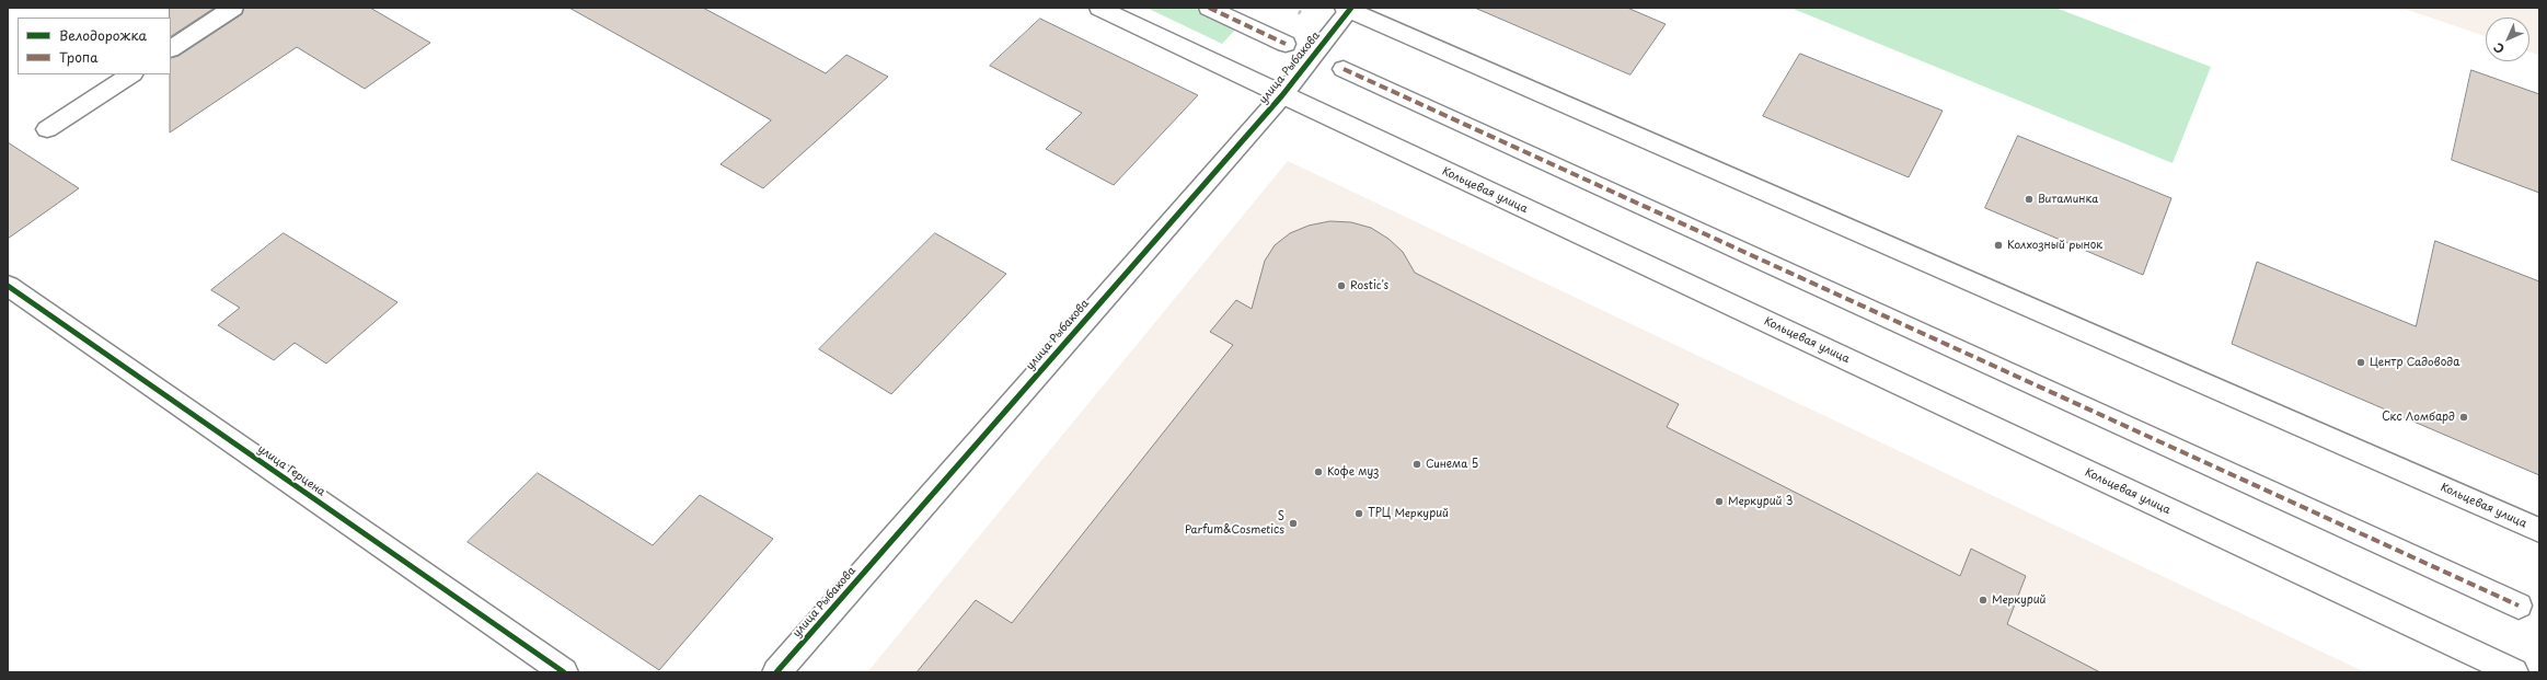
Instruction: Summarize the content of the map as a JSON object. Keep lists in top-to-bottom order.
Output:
{
  "streets": {
    "street": ["улица Рыбакова", "Кольцевая улица", "улица Герцена"]
  },
  "crossings": [
    ["улица Рыбакова", "Кольцевая улица"]
  ],
  "places": [
    "Витаминка",
    "Колхозный рынок",
    "Rostic's",
    "Центр Садовода",
    "Скс Ломбард",
    "Синема 5",
    "Кофе муз",
    "Меркурий 3",
    "ТРЦ Меркурий",
    "S Parfum&Cosmetics",
    "Меркурий"
  ],
  "legend": ["Велодорожка", "Тропа"],
  "north": "bottom left"
}
